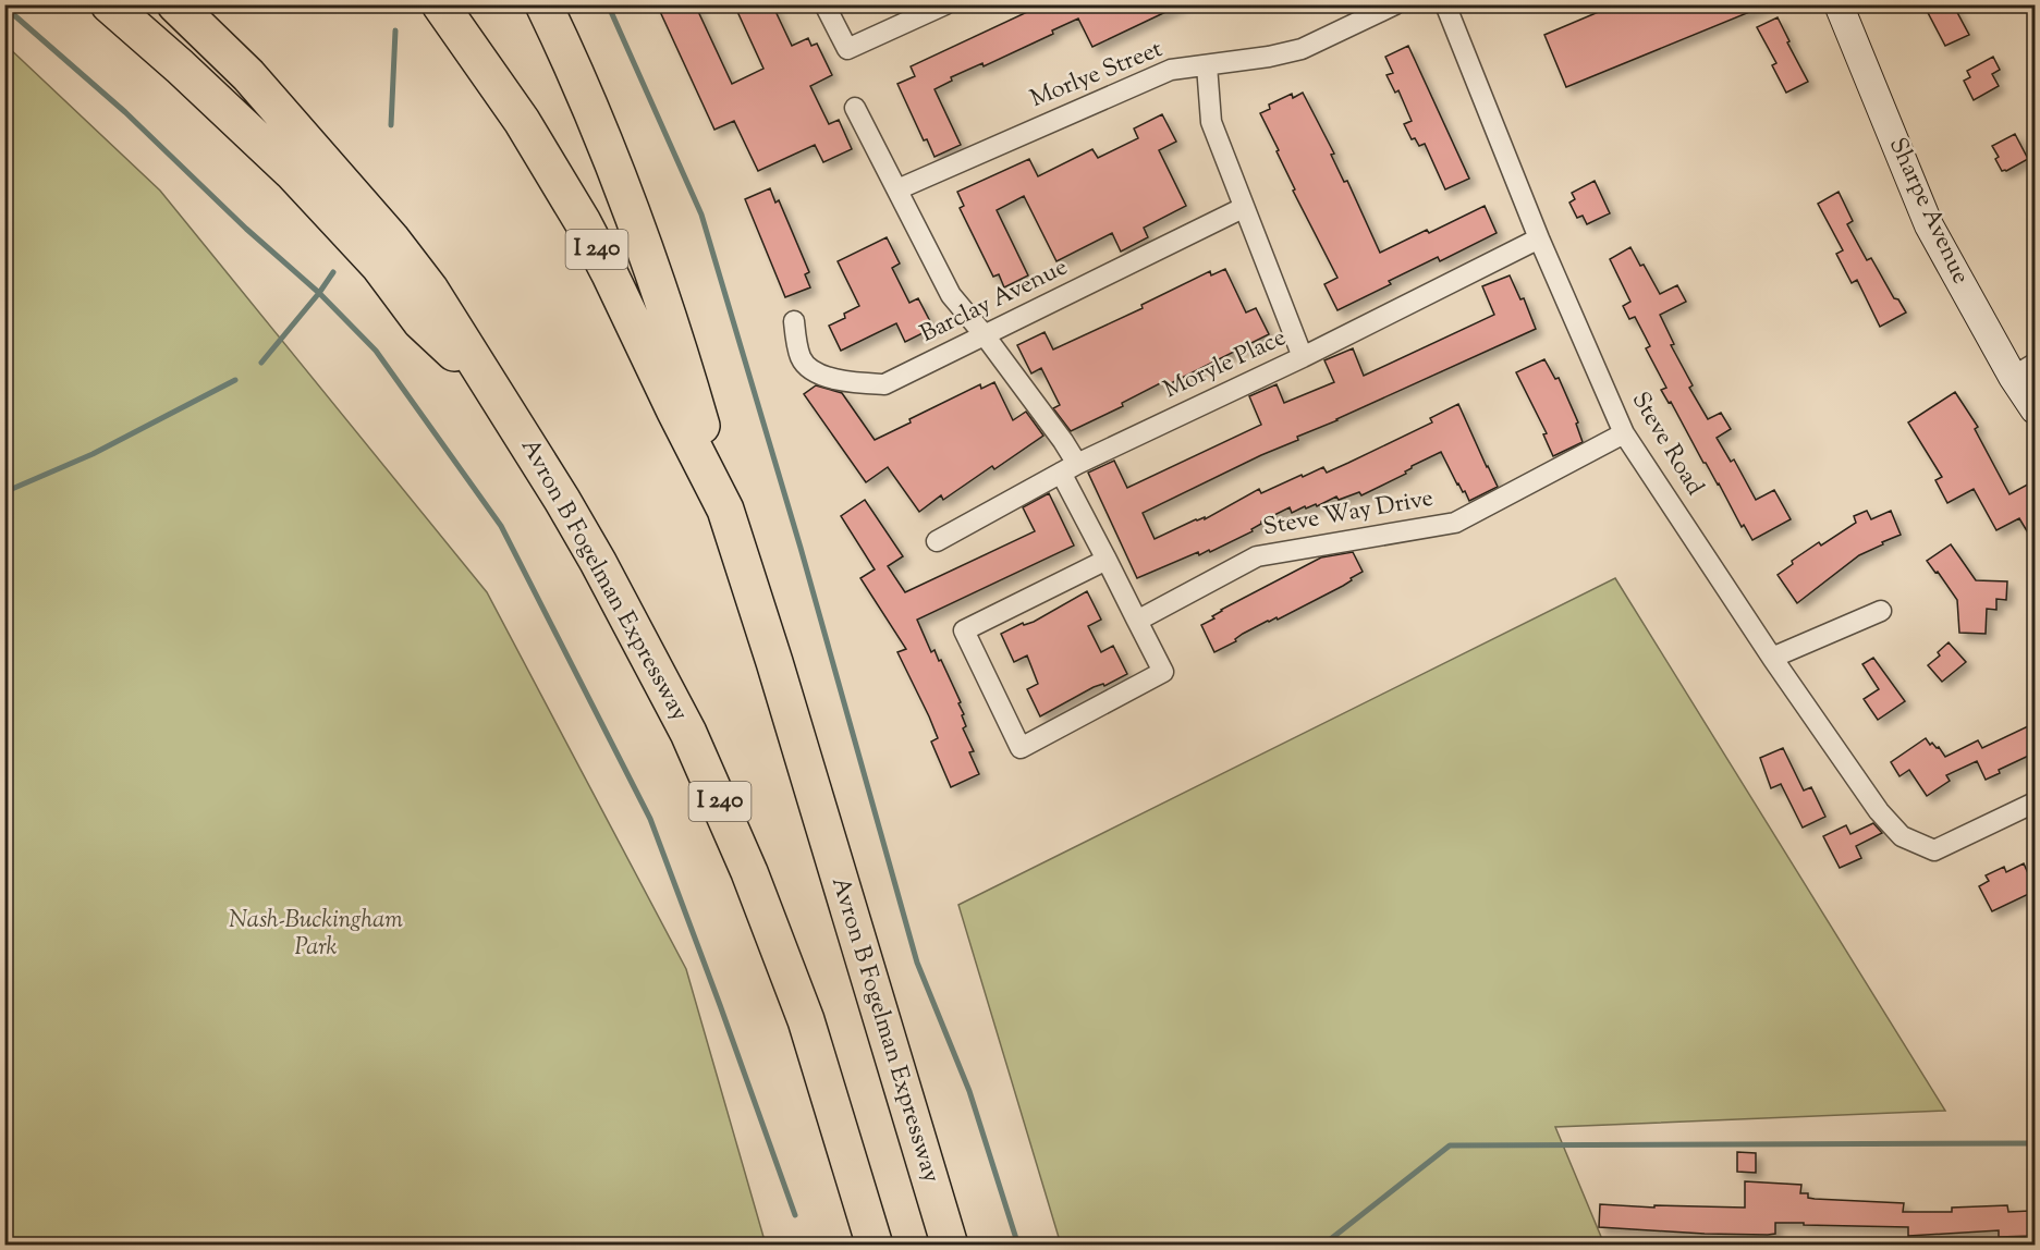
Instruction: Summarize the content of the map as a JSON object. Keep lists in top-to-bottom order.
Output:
{
  "streets": {
    "highway": ["I 240", "Avron B Fogelman Expressway"],
    "street": [
      "Morlye Street",
      "Sharpe Avenue",
      "Barclay Avenue",
      "Moryle Place",
      "Steve Road",
      "Steve Way Drive"
    ]
  },
  "crossings": [
    ["Moryle Place", "Steve Road"],
    ["Steve Road", "Steve Way Drive"]
  ],
  "parks": ["Nash-Buckingham Park"]
}
